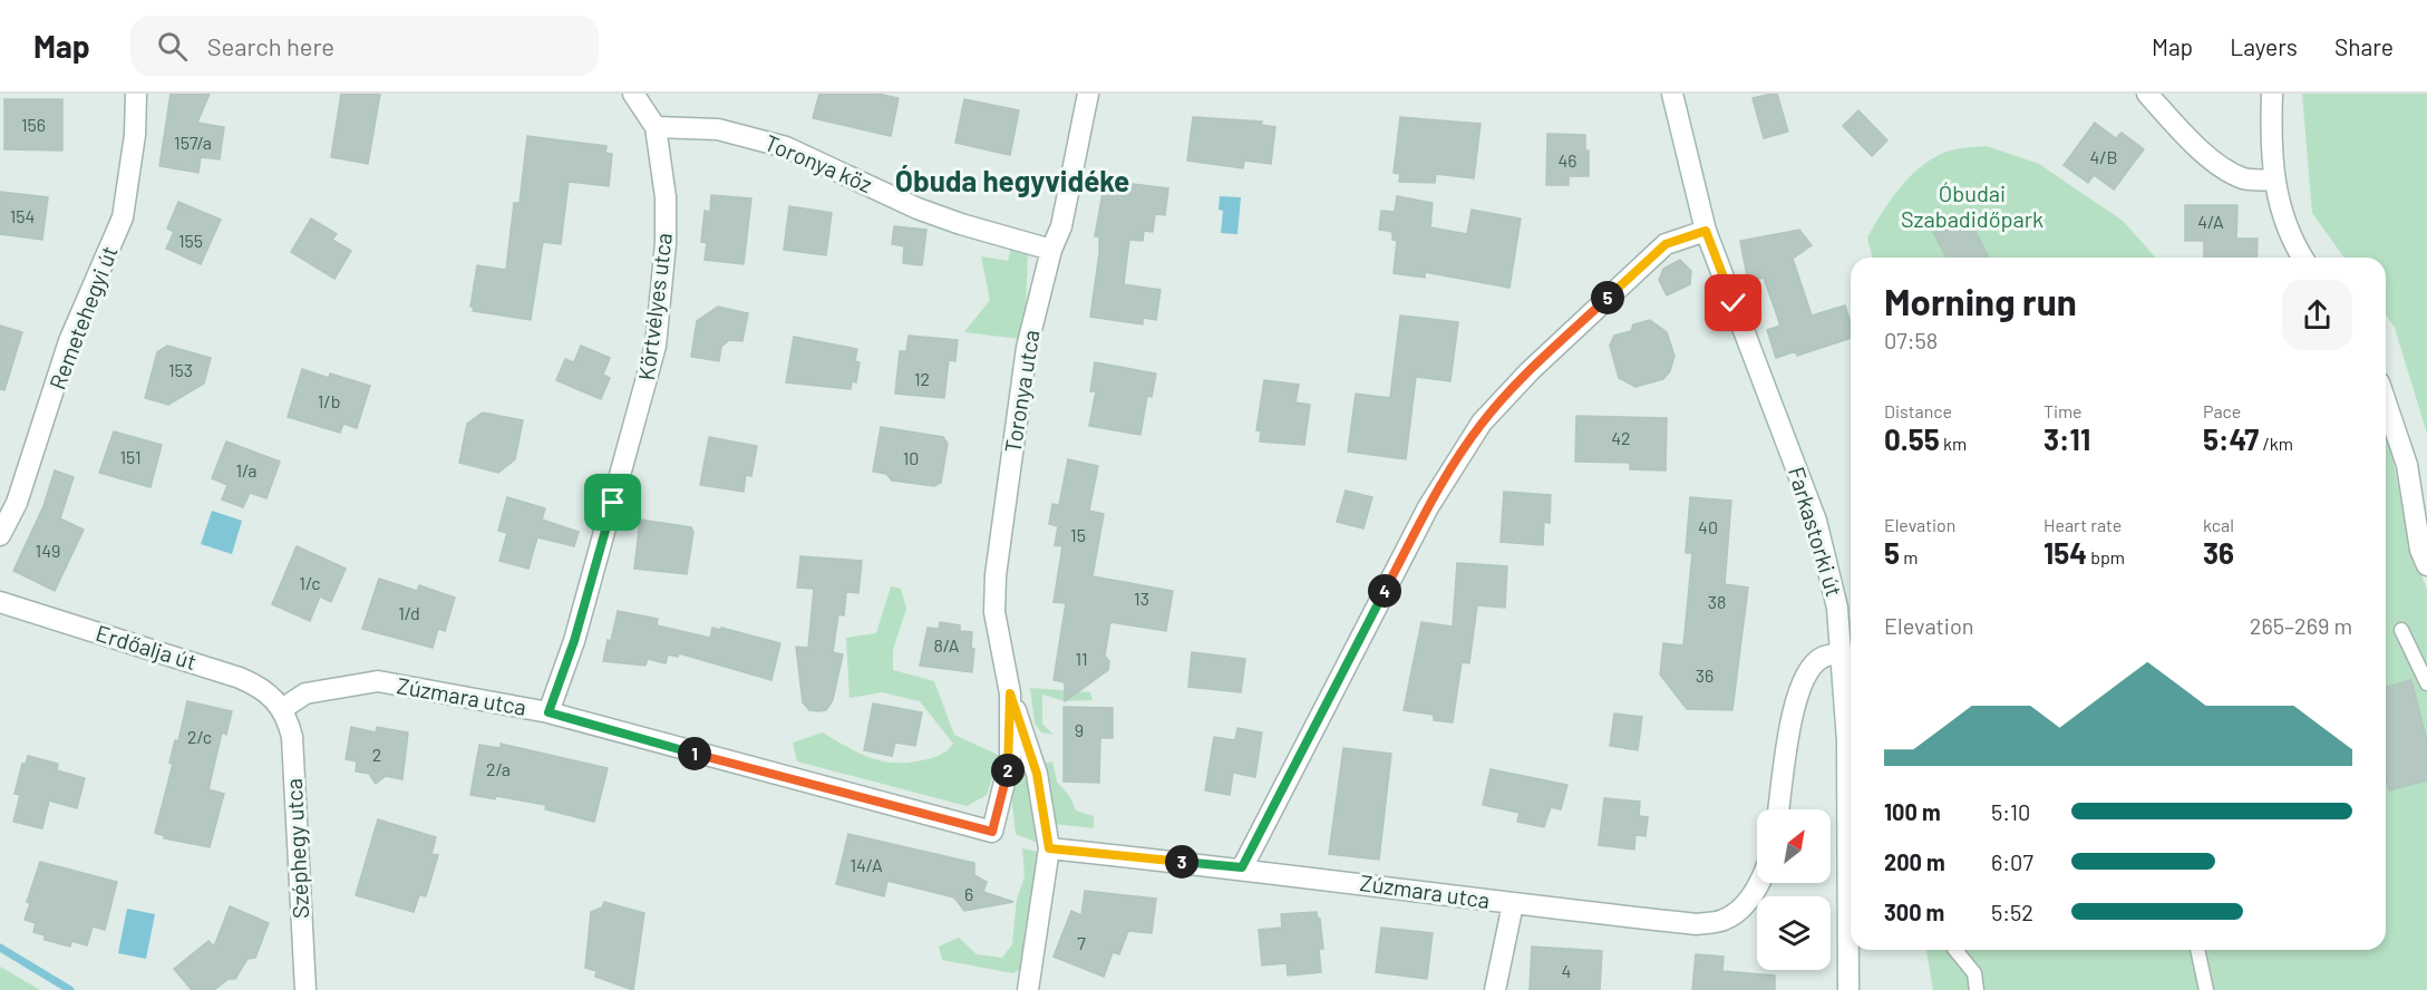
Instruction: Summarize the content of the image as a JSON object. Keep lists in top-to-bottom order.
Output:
{
  "streets": {
    "street": [
      "Toronya köz",
      "Körtvélyes utca",
      "Remetehegyi út",
      "Toronya utca",
      "Farkastorki út",
      "Erdőalja út",
      "Zúzmara utca",
      "Széphegy utca"
    ]
  },
  "crossings": [
    ["Toronya köz", "Körtvélyes utca"],
    ["Toronya köz", "Toronya utca"],
    ["Körtvélyes utca", "Zúzmara utca"],
    ["Toronya utca", "Zúzmara utca"],
    ["Erdőalja út", "Zúzmara utca"],
    ["Erdőalja út", "Széphegy utca"],
    ["Zúzmara utca", "Széphegy utca"]
  ],
  "districts": ["Óbuda hegyvidéke"],
  "parks": ["Óbudai Szabadidőpark"],
  "house_numbers": [
    "156",
    "157/a",
    "4/B",
    "46",
    "154",
    "4/A",
    "155",
    "153",
    "12",
    "1/b",
    "42",
    "151",
    "10",
    "1/a",
    "40",
    "15",
    "149",
    "1/c",
    "13",
    "38",
    "1/d",
    "8/A",
    "11",
    "36",
    "9",
    "2/c",
    "2",
    "2/a",
    "14/A",
    "6",
    "7",
    "4"
  ],
  "north": "top right",
  "page": {
    "header": "Map",
    "search": "Search here",
    "nav": ["Map", "Layers", "Share"],
    "heading": ["Morning run", "07:58"],
    "pins": [
      "5",
      "4",
      "1",
      "2",
      "3"
    ],
    "stats": [
      ["Distance", "0.55 km"],
      ["Time", "3:11"],
      ["Pace", "5:47 /km"],
      ["Elevation", "5 m"],
      ["Heart rate", "154 bpm"],
      ["kcal", "36"]
    ],
    "chart": ["Elevation", "265–269 m"],
    "list": [
      {
        "name": "100 m",
        "note": "5:10"
      },
      {
        "name": "200 m",
        "note": "6:07"
      },
      {
        "name": "300 m",
        "note": "5:52"
      }
    ]
  }
}
